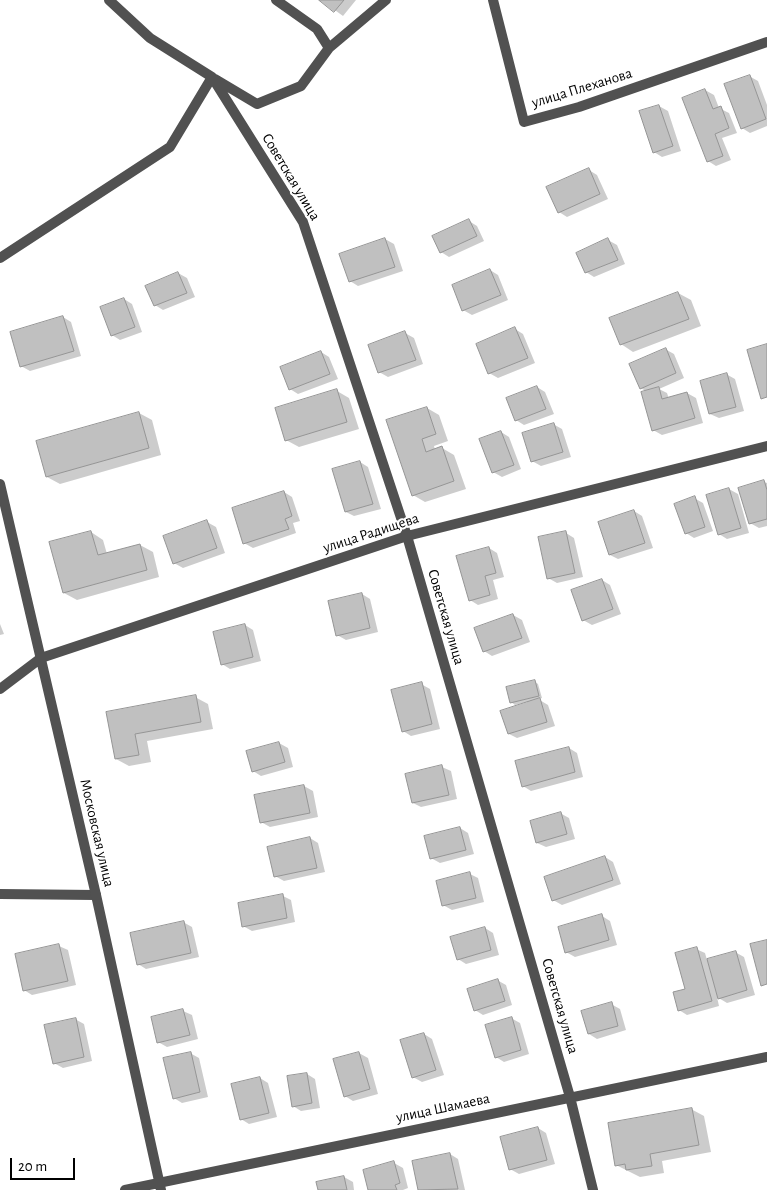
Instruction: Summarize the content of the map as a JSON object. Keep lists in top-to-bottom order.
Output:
{
  "streets": {
    "street": [
      "улица Плеханова",
      "Советская улица",
      "улица Радищева",
      "Московская улица",
      "улица Шамаева"
    ]
  },
  "crossings": [
    ["Советская улица", "улица Радищева"],
    ["Советская улица", "улица Шамаева"],
    ["улица Радищева", "Московская улица"],
    ["Московская улица", "улица Шамаева"]
  ],
  "scale_bar": "20 m"
}
